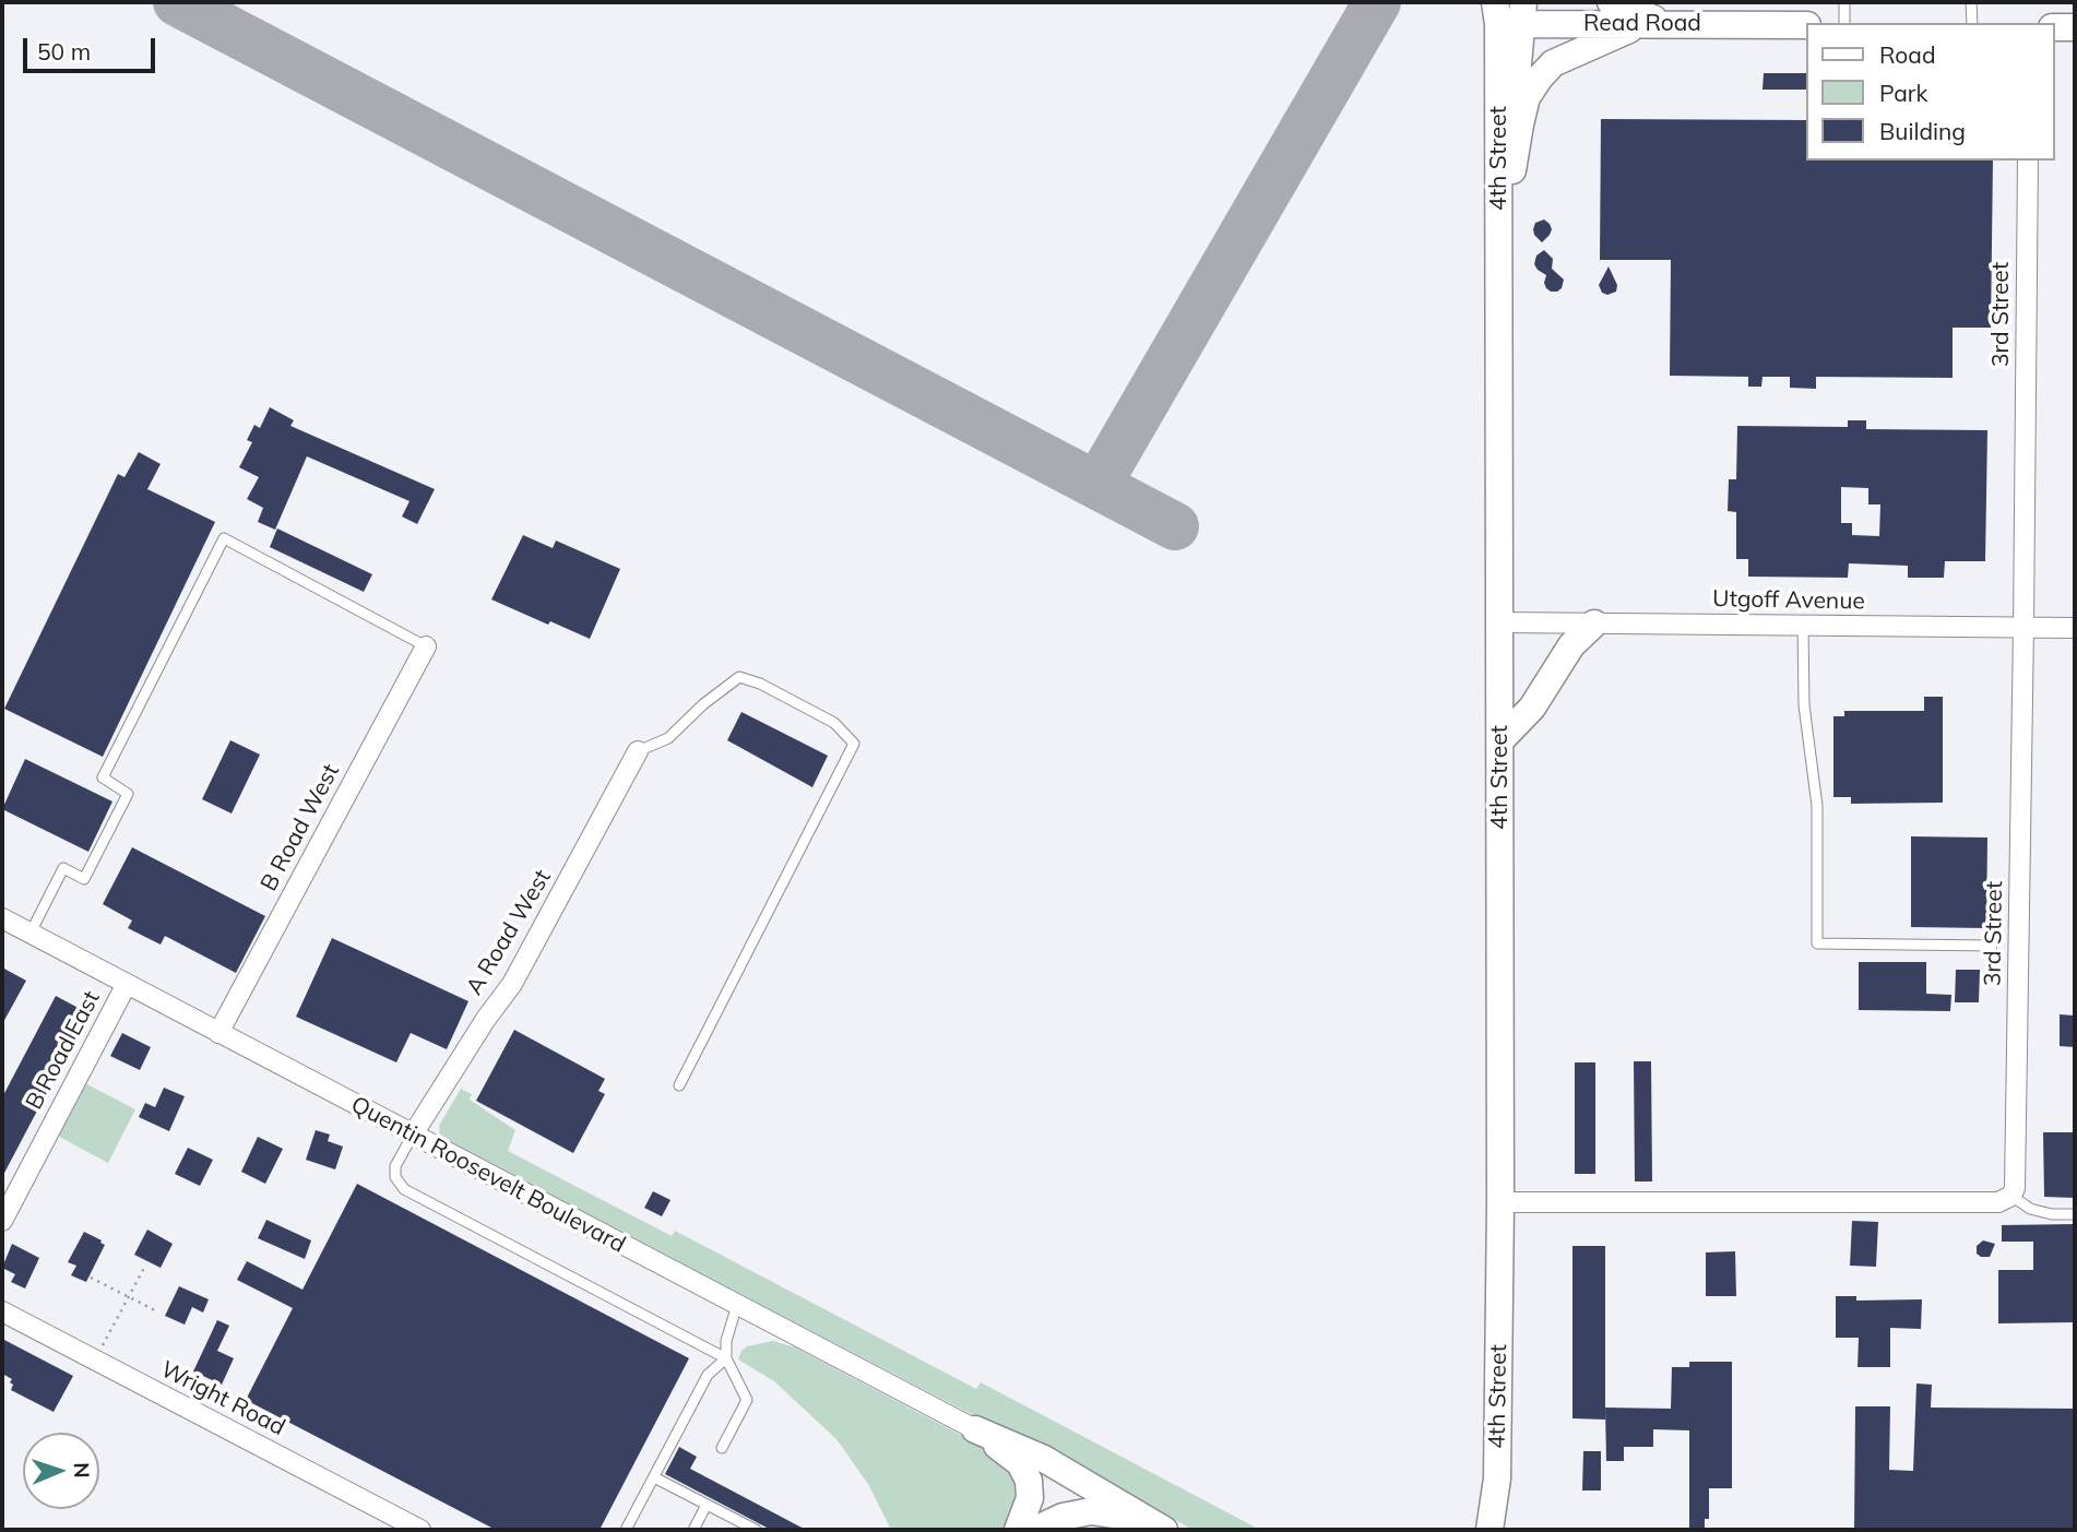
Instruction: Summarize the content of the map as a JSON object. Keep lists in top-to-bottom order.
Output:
{
  "streets": {
    "main road": ["Read Road", "4th Street"],
    "street": [
      "3rd Street",
      "Utgoff Avenue",
      "B Road West",
      "A Road West",
      "B Road East",
      "Quentin Roosevelt Boulevard",
      "Wright Road"
    ]
  },
  "crossings": [
    ["Read Road", "4th Street"],
    ["4th Street", "Utgoff Avenue"],
    ["3rd Street", "Utgoff Avenue"],
    ["B Road West", "Quentin Roosevelt Boulevard"],
    ["A Road West", "Quentin Roosevelt Boulevard"],
    ["B Road East", "Quentin Roosevelt Boulevard"]
  ],
  "legend": ["Road", "Park", "Building"],
  "scale_bar": "50 m",
  "north": "right"
}
